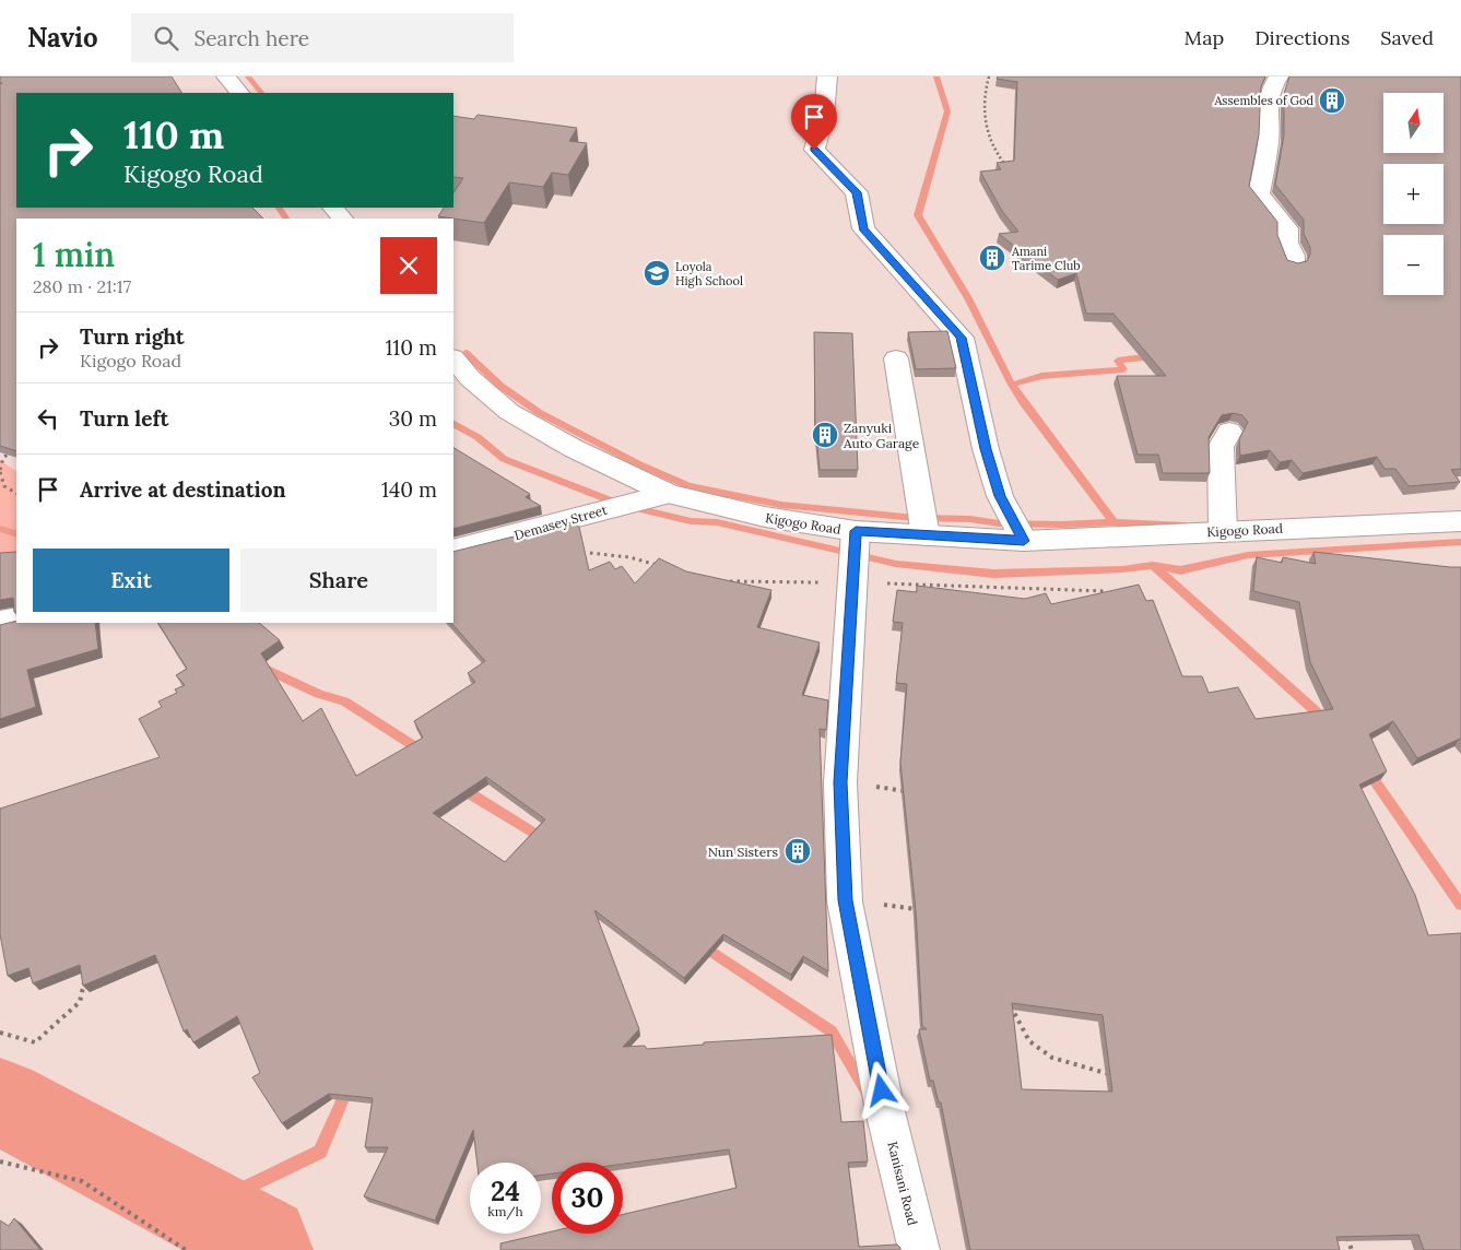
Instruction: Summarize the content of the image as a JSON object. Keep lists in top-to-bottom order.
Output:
{
  "streets": {
    "street": ["Demasey Street", "Kigogo Road", "Kanisani Road"]
  },
  "crossings": [
    ["Demasey Street", "Kigogo Road"],
    ["Kigogo Road", "Kanisani Road"]
  ],
  "places": {
    "building": [
      "Assembles of God",
      "Amani Tarime Club",
      "Zanyuki Auto Garage",
      "Nun Sisters"
    ],
    "school or university": ["Loyola High School"]
  },
  "north": "top",
  "page": {
    "header": "Navio",
    "search": "Search here",
    "nav": ["Map", "Directions", "Saved"],
    "map_buttons": ["+", "−"],
    "turn": ["110 m", "Kigogo Road"],
    "heading": ["1 min", "280 m · 21:17"],
    "list": [
      {
        "name": "Turn right",
        "note": "Kigogo Road",
        "value": "110 m"
      },
      {
        "name": "Turn left",
        "value": "30 m"
      },
      {
        "name": "Arrive at destination",
        "value": "140 m"
      }
    ],
    "buttons": ["Exit", "Share"],
    "speed": "24 km/h",
    "limit": "30"
  }
}
